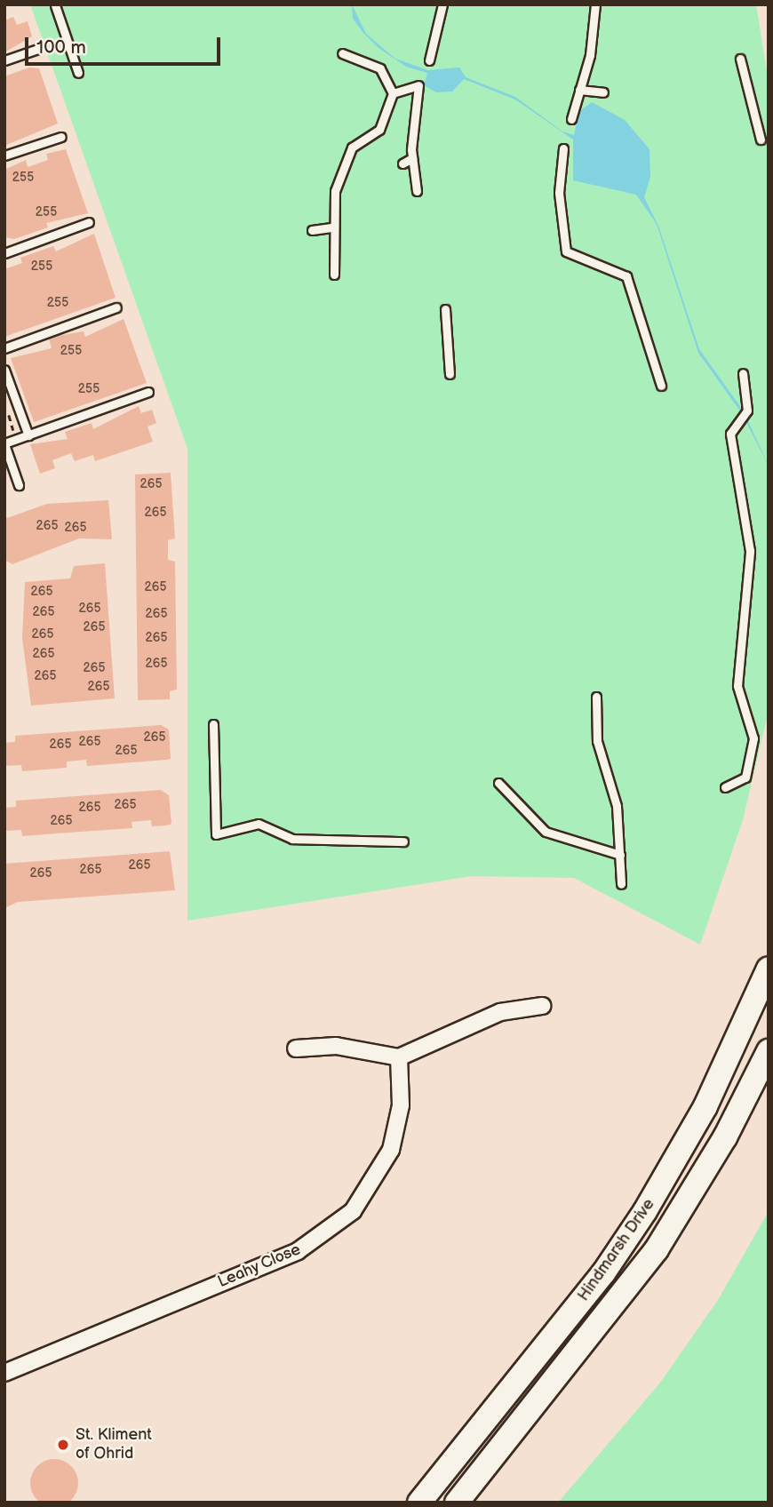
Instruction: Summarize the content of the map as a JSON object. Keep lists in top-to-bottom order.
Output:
{
  "streets": {
    "main road": ["Hindmarsh Drive"],
    "street": ["Leahy Close"]
  },
  "places": ["St. Kliment of Ohrid"],
  "house_numbers": [
    "255",
    "255",
    "255",
    "255",
    "255",
    "255",
    "265",
    "265",
    "265",
    "265",
    "265",
    "265",
    "265",
    "265",
    "265",
    "265",
    "265",
    "265",
    "265",
    "265",
    "265",
    "265",
    "265",
    "265",
    "265",
    "265",
    "265",
    "265",
    "265",
    "265",
    "265",
    "265",
    "265"
  ],
  "scale_bar": "100 m"
}
